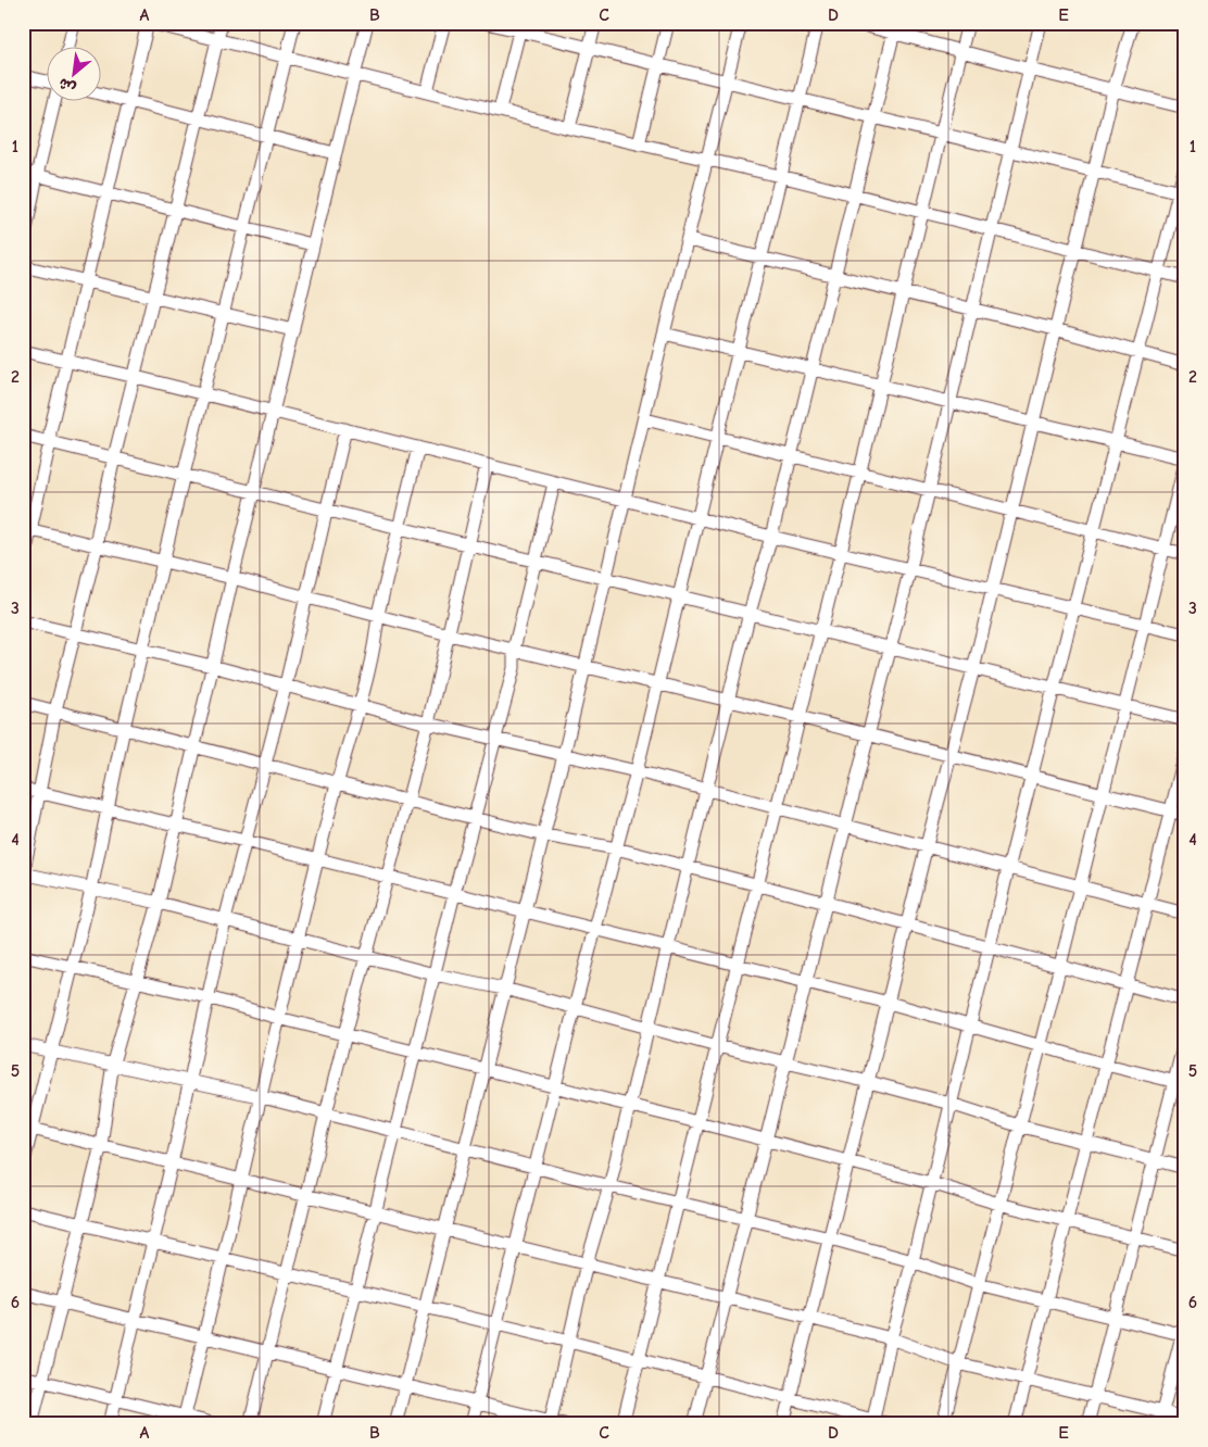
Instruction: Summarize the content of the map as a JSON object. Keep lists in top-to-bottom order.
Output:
{
  "north": "bottom left",
  "grid": {
    "columns": [
      "A",
      "B",
      "C",
      "D",
      "E"
    ],
    "rows": [
      "1",
      "2",
      "3",
      "4",
      "5",
      "6"
    ]
  }
}
